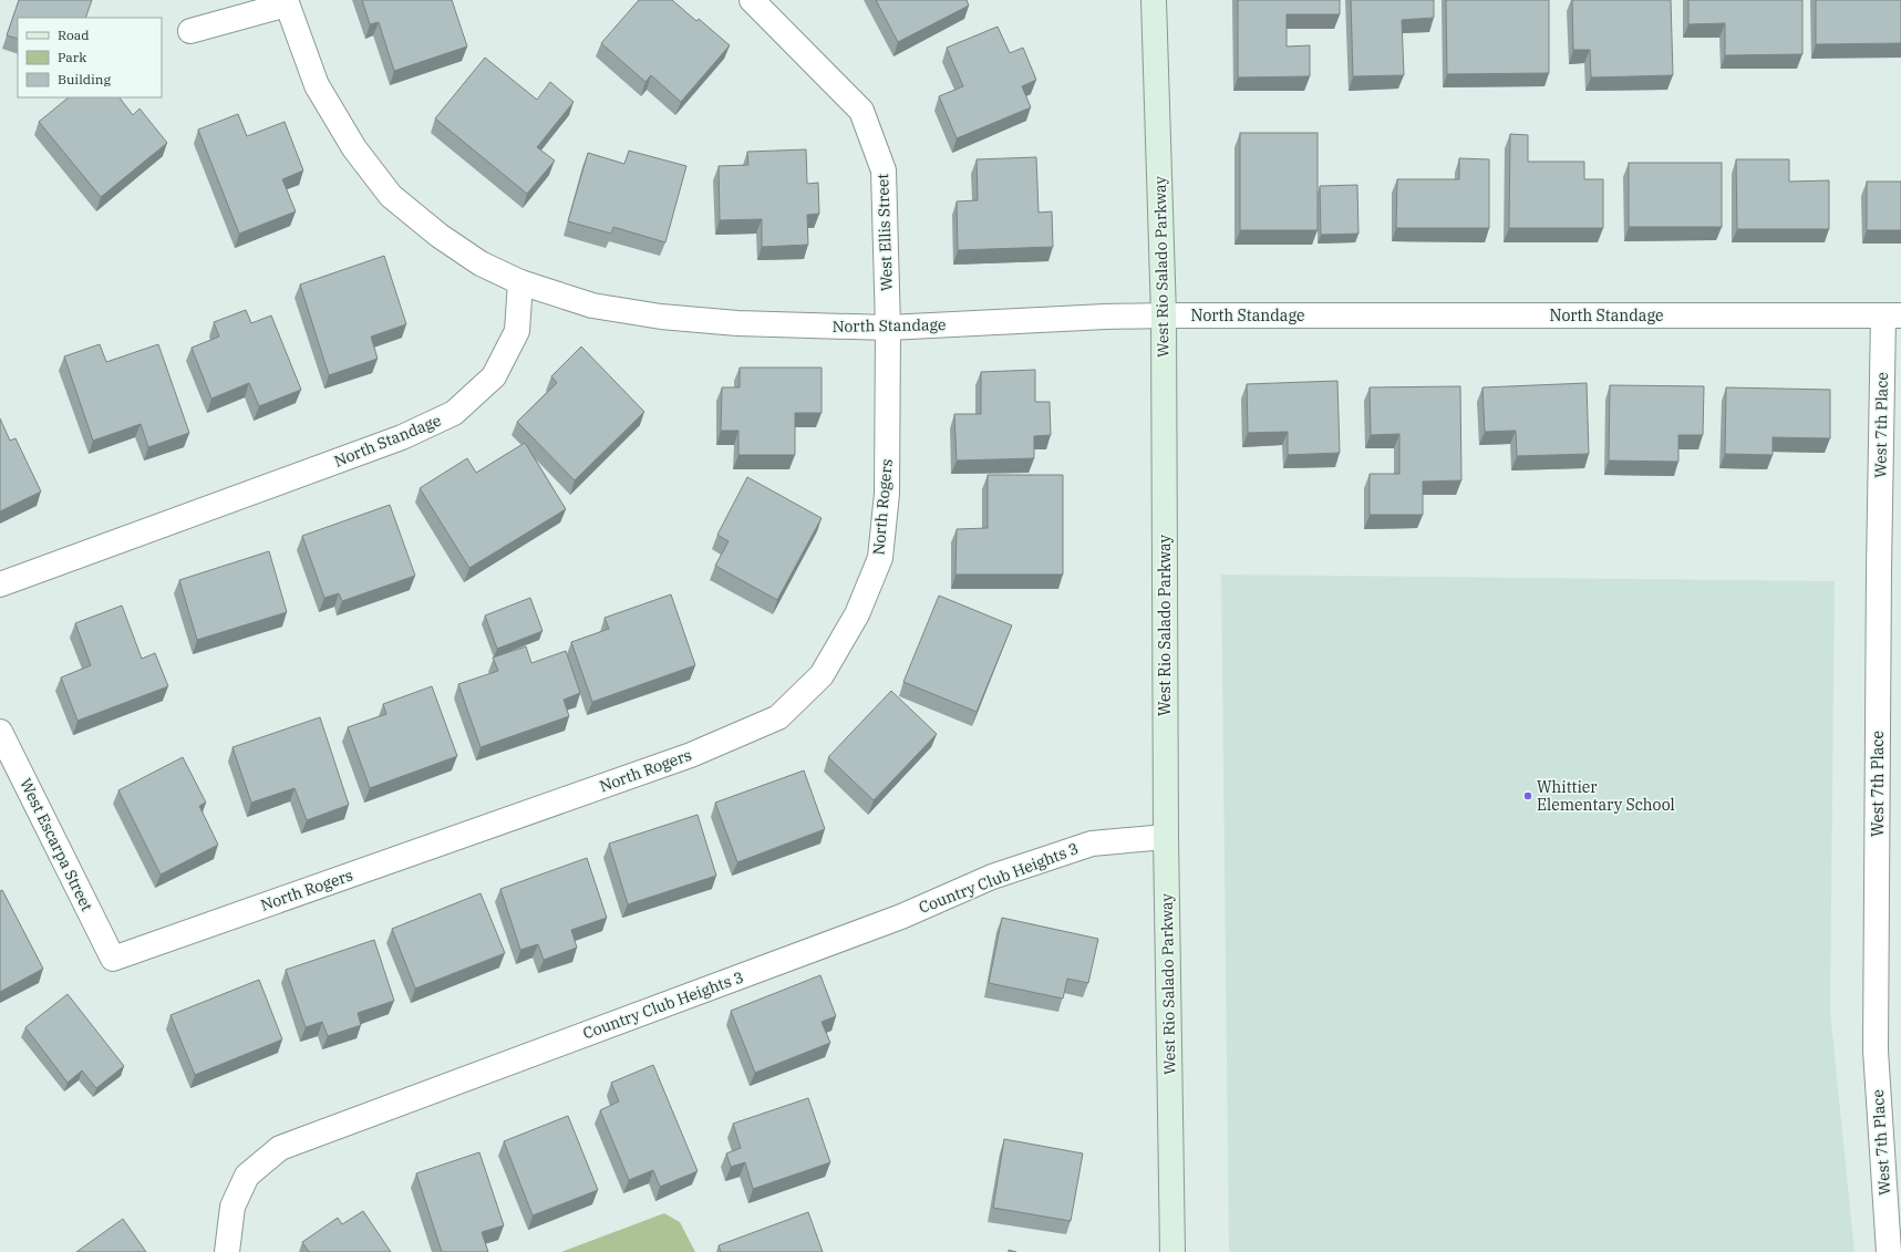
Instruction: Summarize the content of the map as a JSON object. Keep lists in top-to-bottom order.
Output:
{
  "streets": {
    "main road": ["West Rio Salado Parkway"],
    "street": [
      "West Ellis Street",
      "North Standage",
      "West 7th Place",
      "North Rogers",
      "West Escarpa Street",
      "Country Club Heights 3"
    ]
  },
  "crossings": [
    ["West Ellis Street", "North Standage"],
    ["West Ellis Street", "North Rogers"],
    ["West Rio Salado Parkway", "North Standage"],
    ["West Rio Salado Parkway", "Country Club Heights 3"],
    ["North Standage", "West 7th Place"],
    ["North Standage", "North Rogers"],
    ["North Rogers", "West Escarpa Street"]
  ],
  "places": ["Whittier Elementary School"],
  "legend": ["Road", "Park", "Building"]
}
